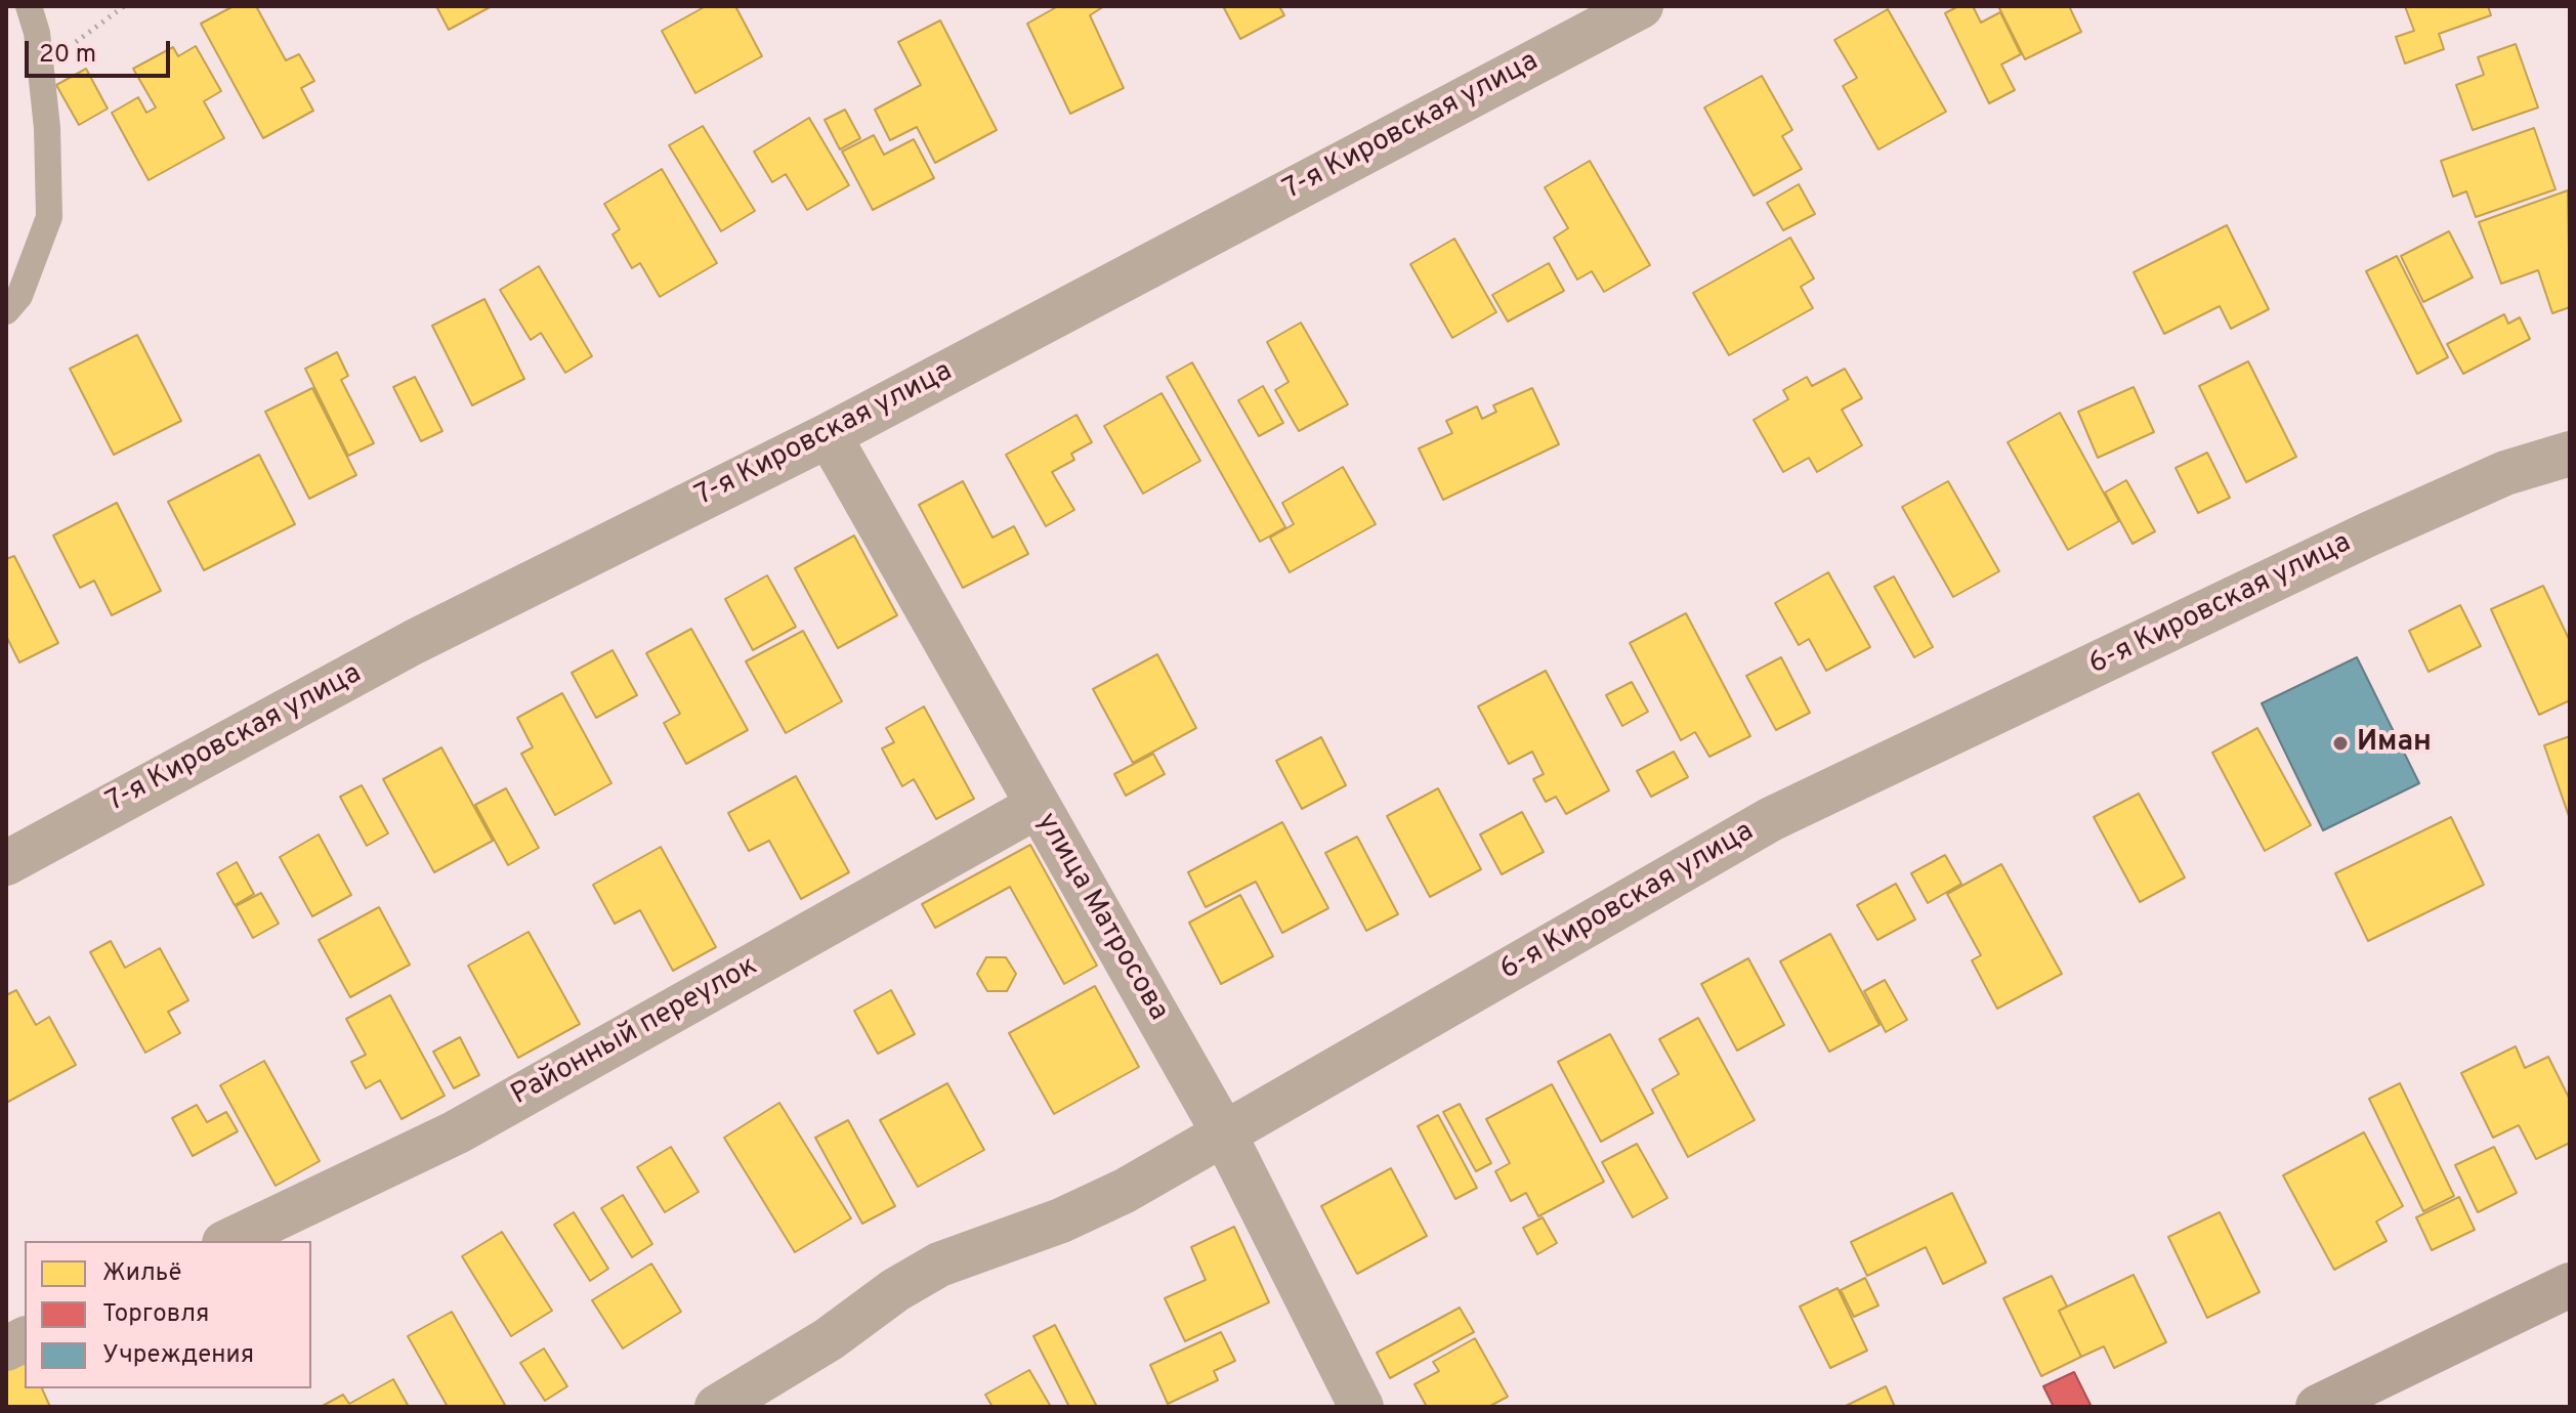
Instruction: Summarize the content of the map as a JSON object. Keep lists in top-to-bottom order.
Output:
{
  "streets": {
    "street": [
      "7-я Кировская улица",
      "6-я Кировская улица",
      "улица Матросова",
      "Районный переулок"
    ]
  },
  "crossings": [
    ["7-я Кировская улица", "улица Матросова"],
    ["6-я Кировская улица", "улица Матросова"],
    ["улица Матросова", "Районный переулок"]
  ],
  "places": ["Иман"],
  "legend": ["Жильё", "Торговля", "Учреждения"],
  "scale_bar": "20 m"
}
